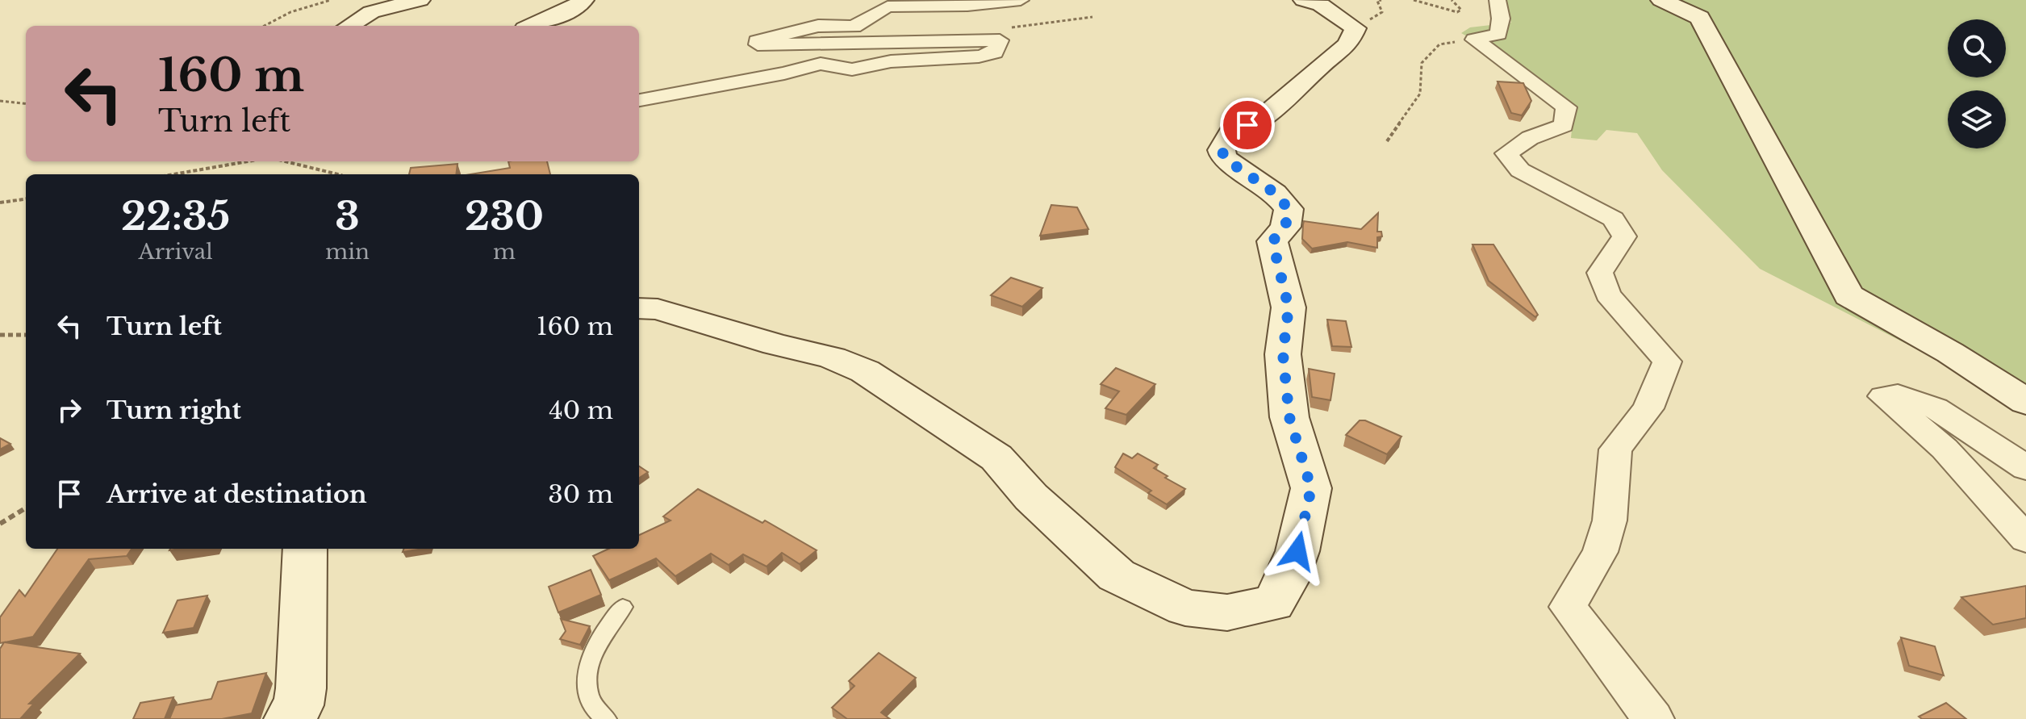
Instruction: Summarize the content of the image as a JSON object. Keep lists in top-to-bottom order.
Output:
{
  "page": {
    "turn": ["160 m", "Turn left"],
    "eta": [
      "22:35",
      "Arrival",
      "3",
      "min",
      "230",
      "m"
    ],
    "list": [
      {
        "name": "Turn left",
        "value": "160 m"
      },
      {
        "name": "Turn right",
        "value": "40 m"
      },
      {
        "name": "Arrive at destination",
        "value": "30 m"
      }
    ]
  }
}
